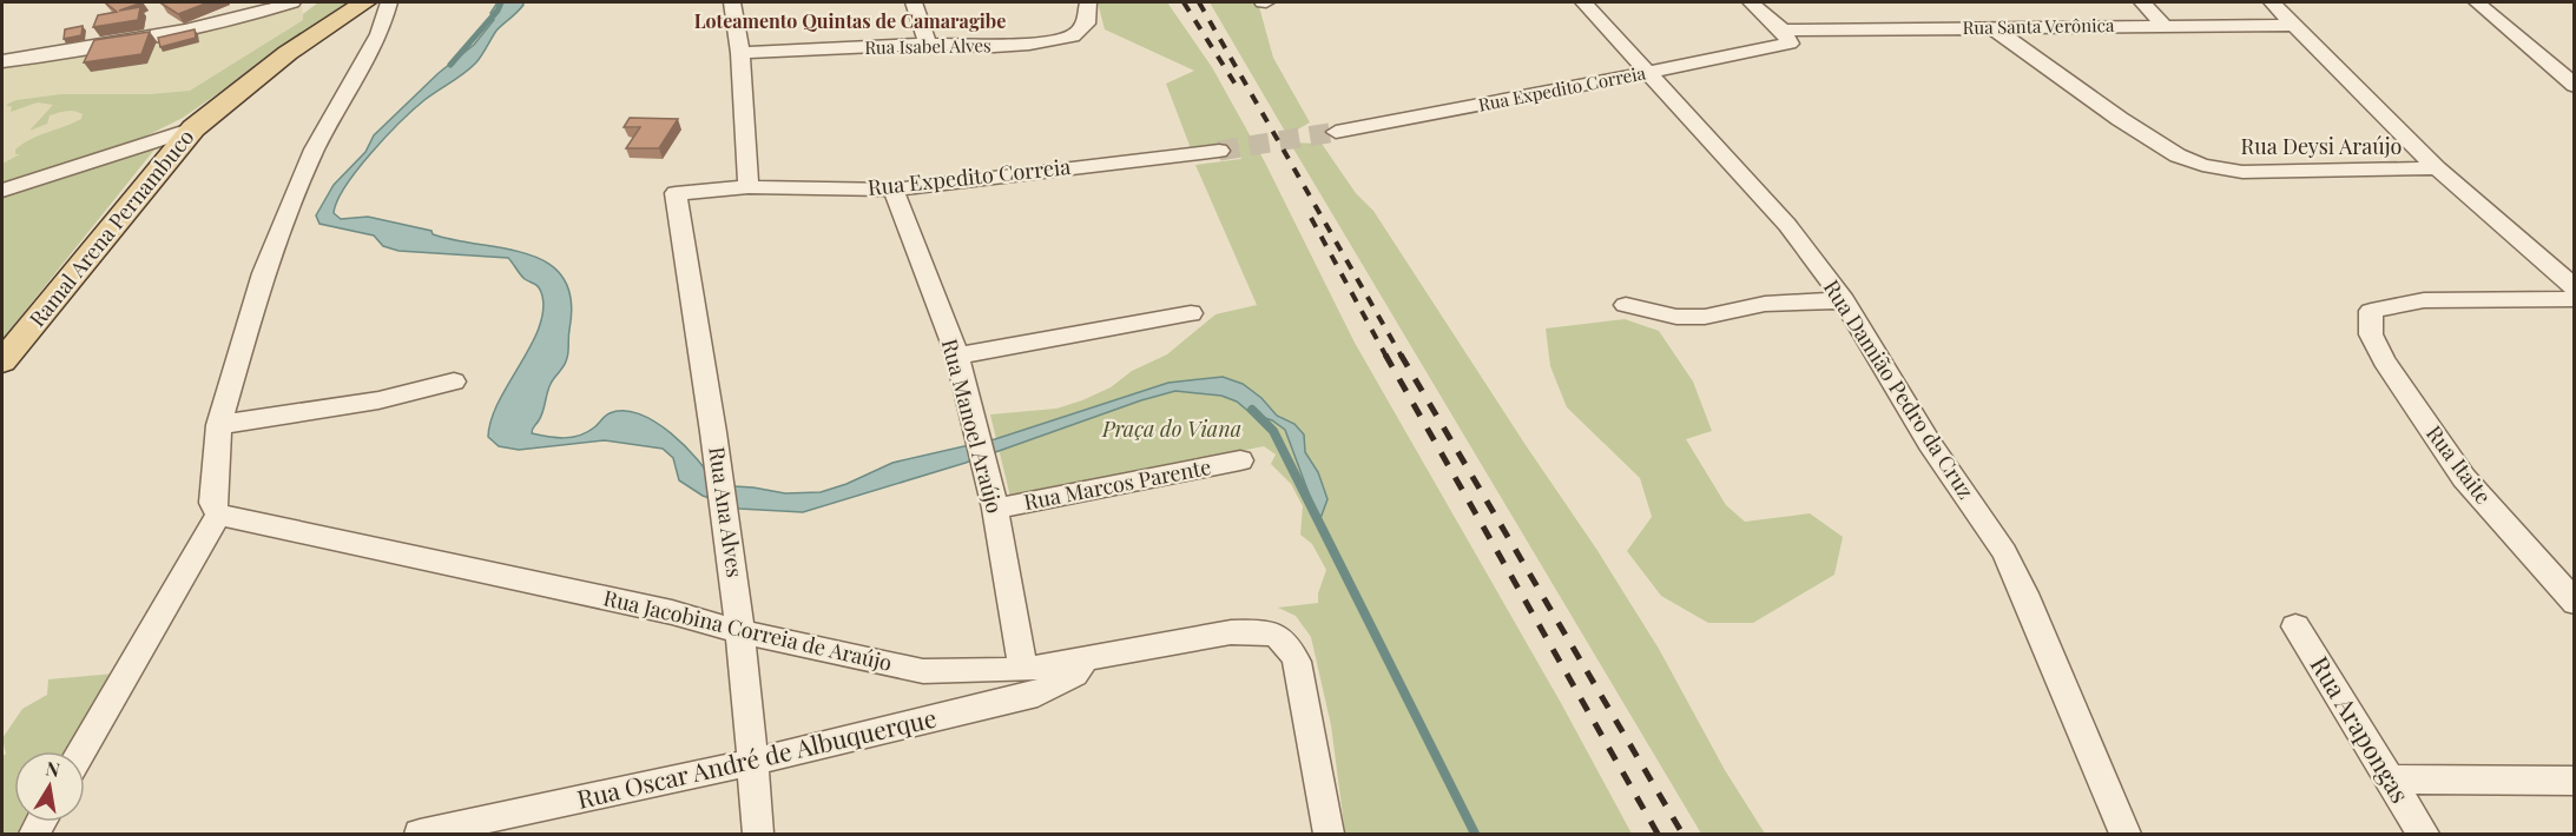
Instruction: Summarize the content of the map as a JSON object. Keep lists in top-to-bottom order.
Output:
{
  "streets": {
    "main road": ["Ramal Arena Pernambuco"],
    "street": [
      "Rua Santa Verônica",
      "Rua Isabel Alves",
      "Rua Expedito Correia",
      "Rua Deysi Araújo",
      "Rua Damião Pedro da Cruz",
      "Rua Manoel Araújo",
      "Rua Itaite",
      "Rua Marcos Parente",
      "Rua Ana Alves",
      "Rua Jacobina Correia de Araújo",
      "Rua Arapongas",
      "Rua Oscar André de Albuquerque"
    ]
  },
  "crossings": [
    ["Rua Santa Verônica", "Rua Expedito Correia"],
    ["Rua Santa Verônica", "Rua Deysi Araújo"],
    ["Rua Expedito Correia", "Rua Damião Pedro da Cruz"],
    ["Rua Expedito Correia", "Rua Manoel Araújo"],
    ["Rua Expedito Correia", "Rua Ana Alves"],
    ["Rua Manoel Araújo", "Rua Marcos Parente"],
    ["Rua Manoel Araújo", "Rua Jacobina Correia de Araújo"],
    ["Rua Ana Alves", "Rua Jacobina Correia de Araújo"],
    ["Rua Ana Alves", "Rua Oscar André de Albuquerque"],
    ["Rua Jacobina Correia de Araújo", "Rua Oscar André de Albuquerque"]
  ],
  "districts": ["Loteamento Quintas de Camaragibe"],
  "parks": ["Praça do Viana"],
  "north": "top"
}
